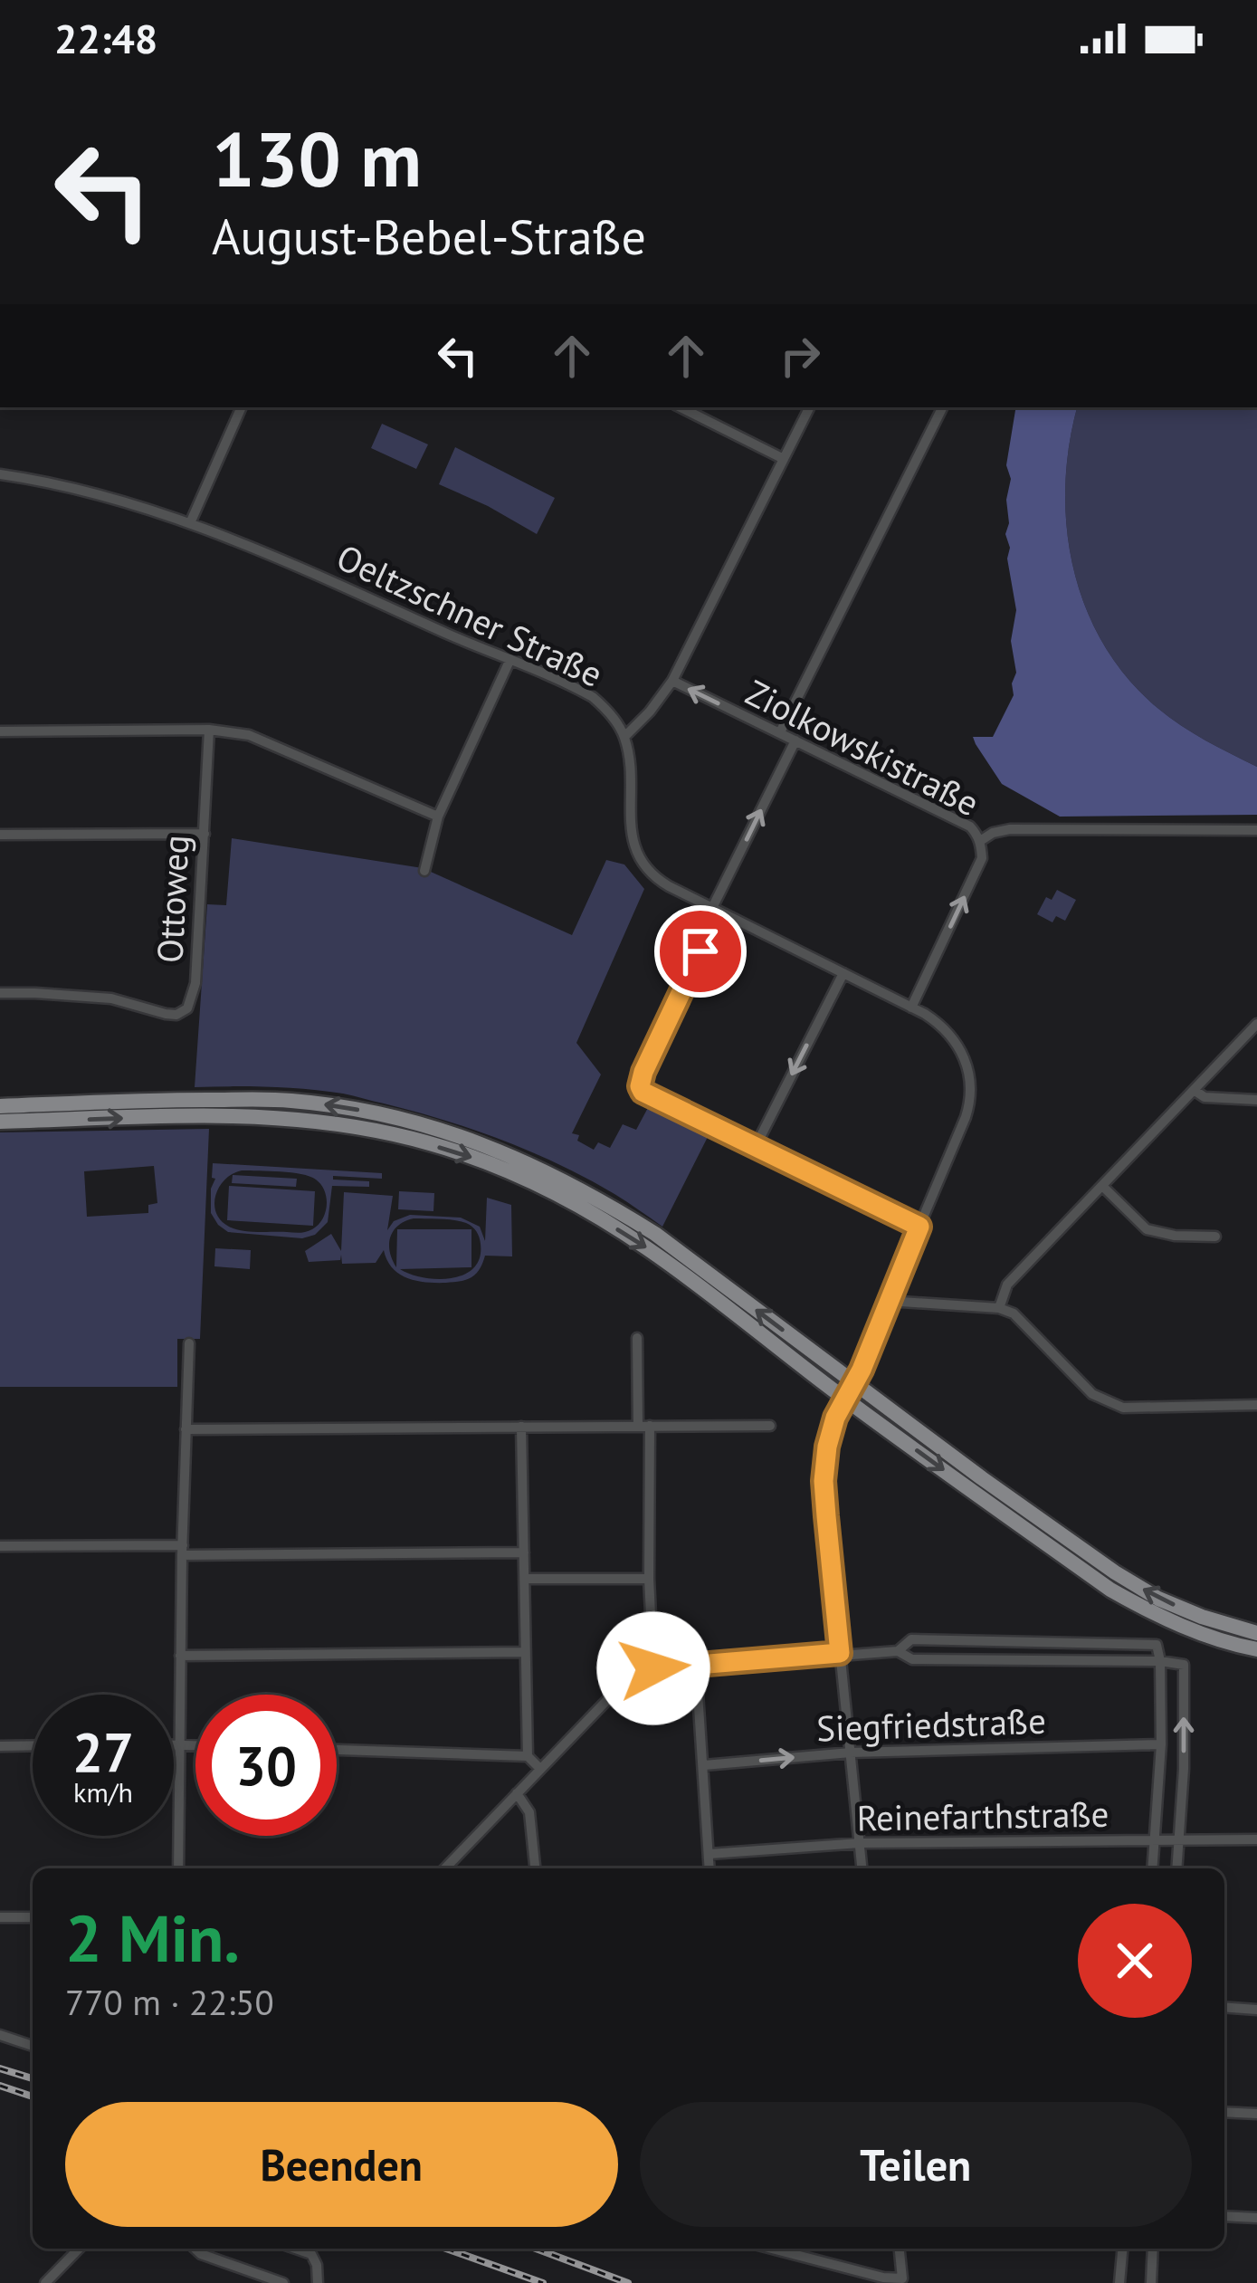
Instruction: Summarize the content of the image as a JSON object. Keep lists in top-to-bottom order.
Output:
{
  "streets": {
    "street": [
      "Oeltzschner Straße",
      "Ziolkowskistraße",
      "Ottoweg",
      "Siegfriedstraße",
      "Reinefarthstraße"
    ]
  },
  "crossings": [
    ["Oeltzschner Straße", "Ziolkowskistraße"],
    ["Oeltzschner Straße", "Siegfriedstraße"],
    ["Oeltzschner Straße", "Reinefarthstraße"]
  ],
  "page": {
    "status": "22:48",
    "turn": ["130 m", "August-Bebel-Straße"],
    "speed": "27 km/h",
    "limit": "30",
    "heading": ["2 Min.", "770 m · 22:50"],
    "buttons": ["Beenden", "Teilen"]
  }
}
